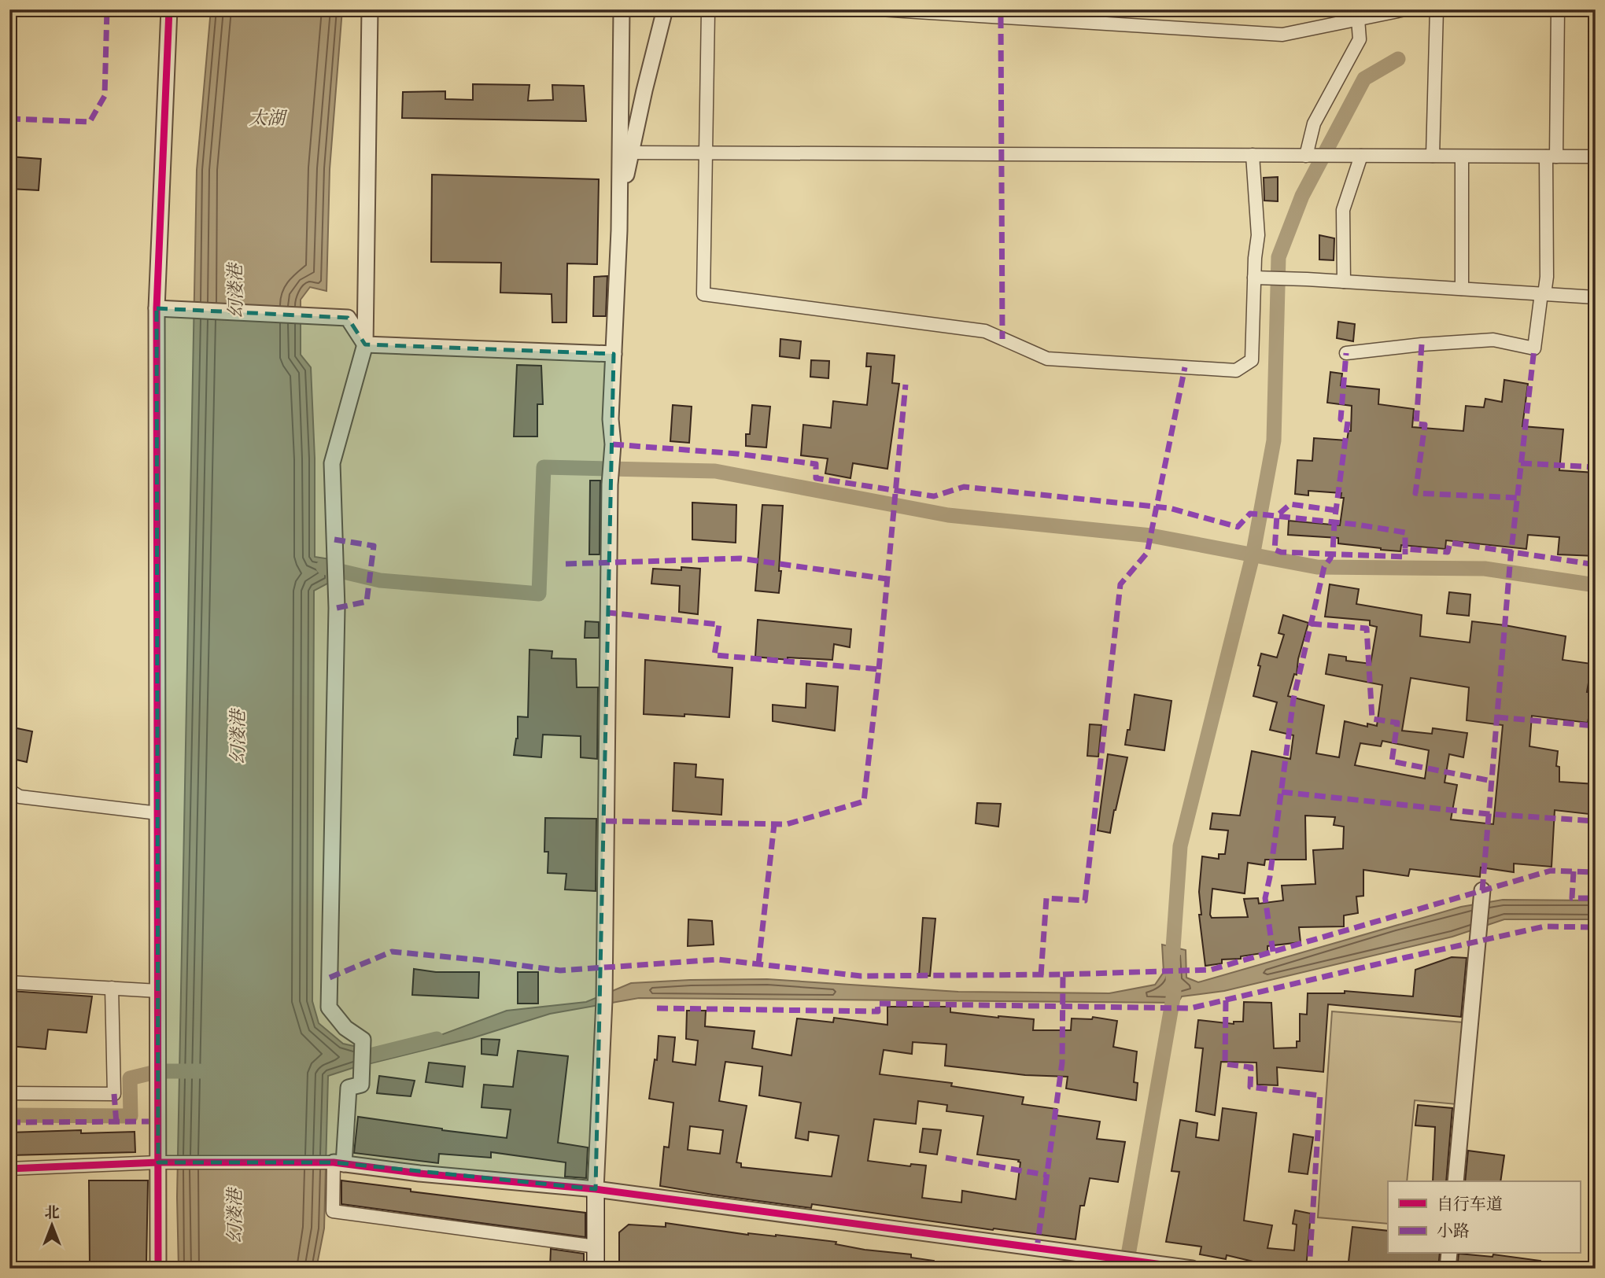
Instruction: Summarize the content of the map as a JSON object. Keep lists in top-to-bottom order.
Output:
{
  "water": ["太湖", "幻溇港"],
  "legend": ["自行车道", "小路"],
  "north": "top"
}
